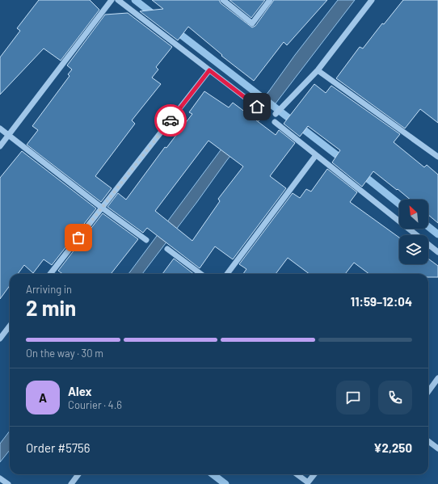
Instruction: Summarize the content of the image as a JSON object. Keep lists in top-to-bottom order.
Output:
{
  "north": "top left",
  "page": {
    "heading": ["2 min", "Arriving in", "11:59–12:04"],
    "panel": [
      "Alex",
      "Courier · 4.6",
      "Order #5756",
      "¥2,250"
    ],
    "bar": "On the way · 30 m",
    "round": "A"
  }
}
